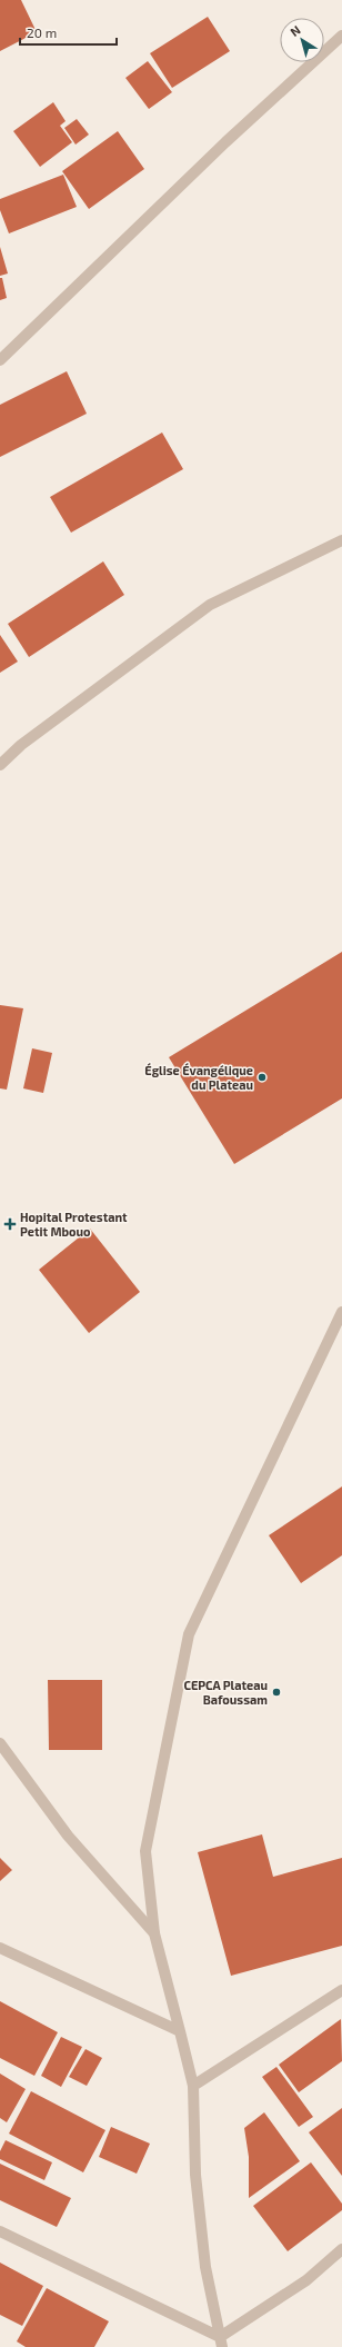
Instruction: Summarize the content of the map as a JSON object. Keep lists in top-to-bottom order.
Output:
{
  "places": {
    "other": ["Église Évangélique du Plateau", "CEPCA Plateau Bafoussam"],
    "health": ["Hopital Protestant Petit Mbouo"]
  },
  "scale_bar": "20 m",
  "north": "top left"
}
